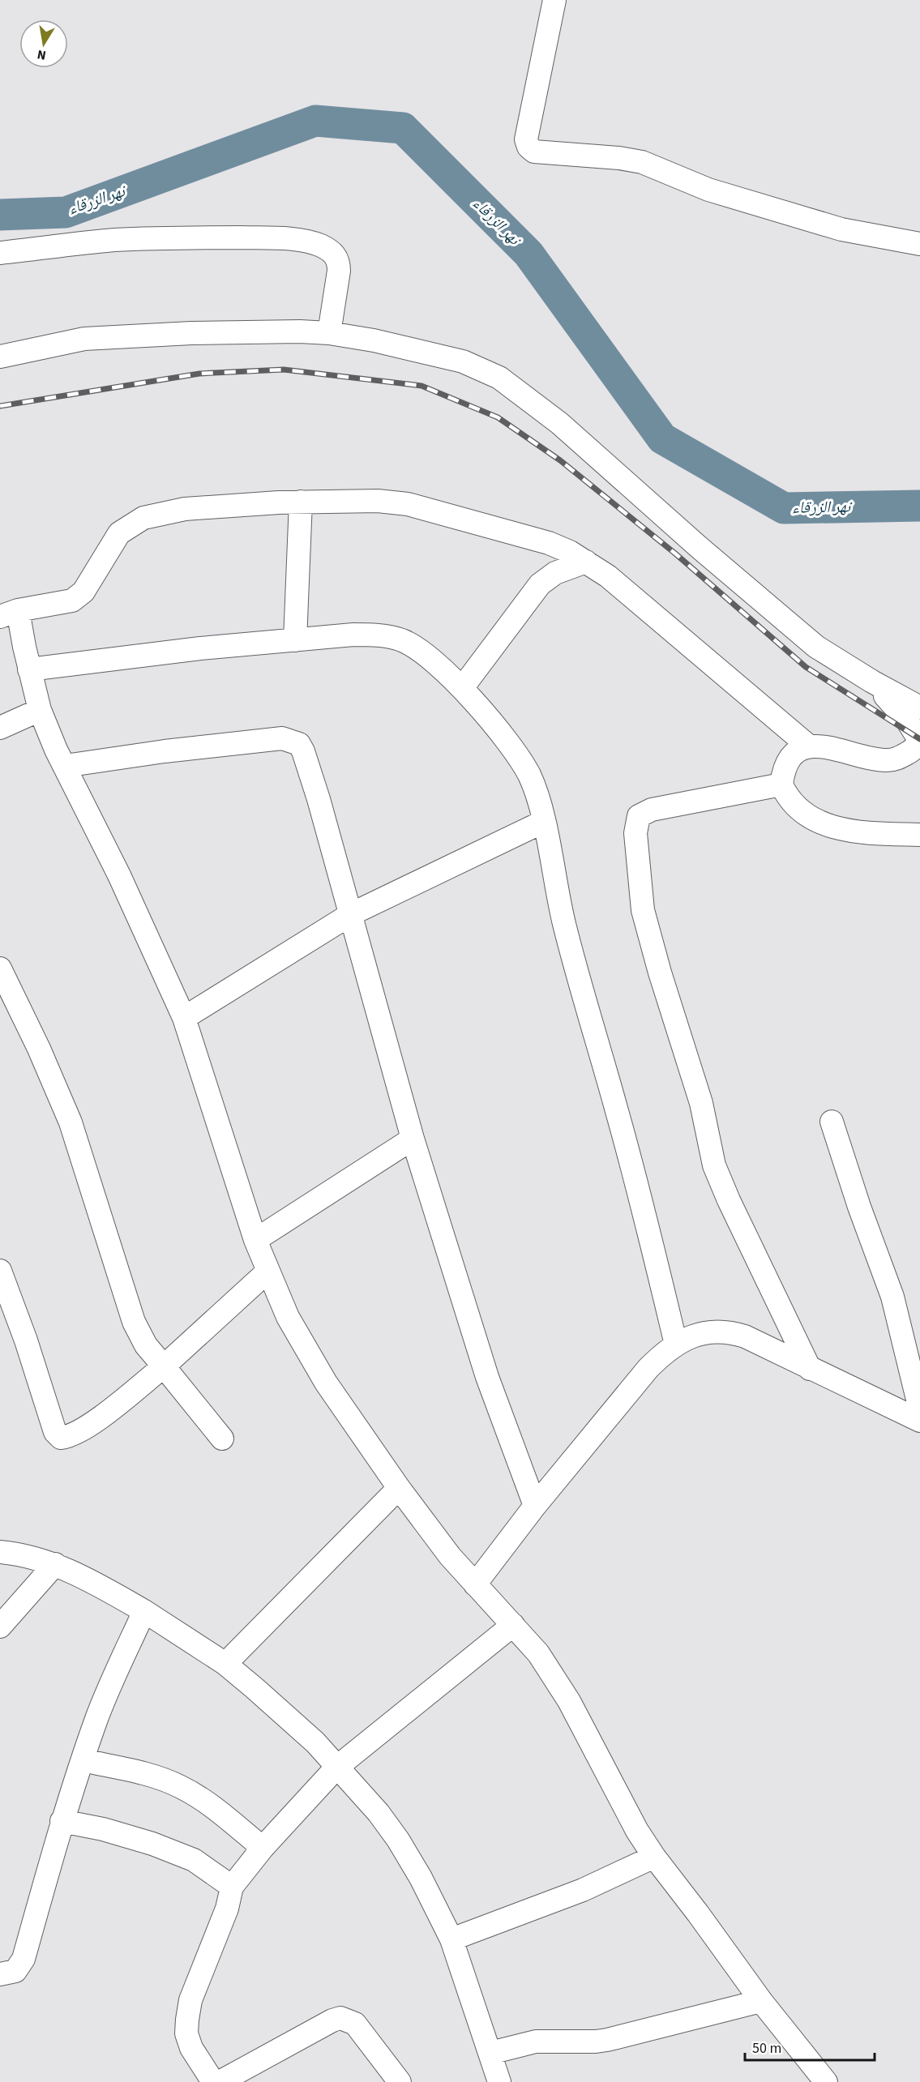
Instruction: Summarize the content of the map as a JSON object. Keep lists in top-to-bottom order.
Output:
{
  "water": ["نهر الزرقاء"],
  "scale_bar": "50 m",
  "north": "bottom"
}
